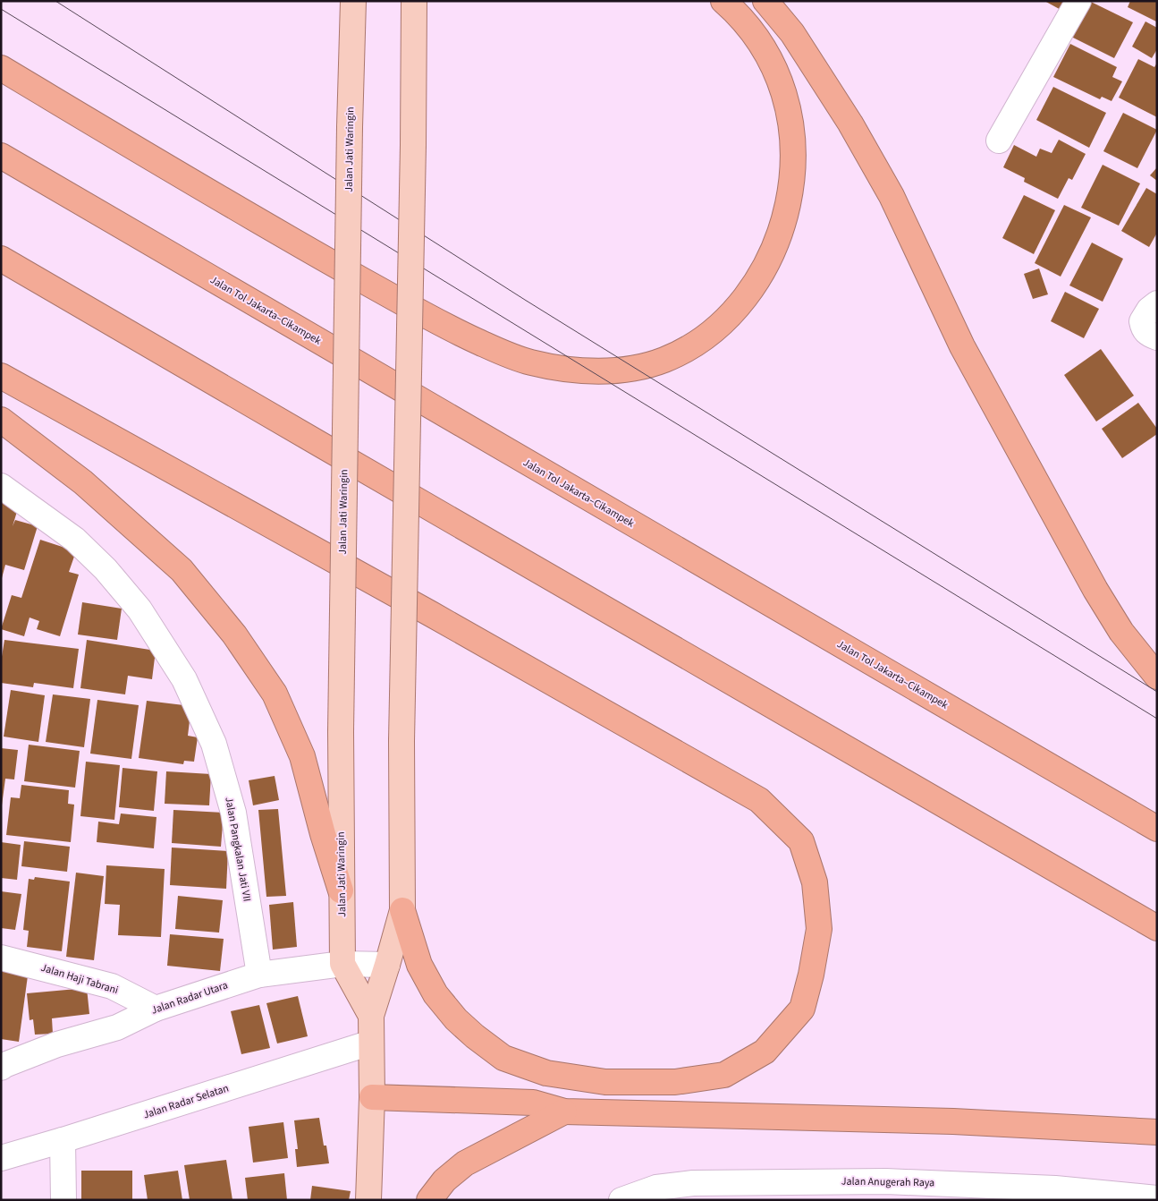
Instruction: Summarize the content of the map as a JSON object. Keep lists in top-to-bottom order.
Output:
{
  "streets": {
    "highway": ["Jalan Tol Jakarta–Cikampek"],
    "main road": ["Jalan Jati Waringin"],
    "street": [
      "Jalan Pangkalan Jati VII",
      "Jalan Haji Tabrani",
      "Jalan Radar Utara",
      "Jalan Radar Selatan",
      "Jalan Anugerah Raya"
    ]
  },
  "crossings": [
    ["Jalan Jati Waringin", "Jalan Radar Utara"],
    ["Jalan Jati Waringin", "Jalan Radar Selatan"],
    ["Jalan Pangkalan Jati VII", "Jalan Radar Utara"],
    ["Jalan Haji Tabrani", "Jalan Radar Utara"]
  ]
}
